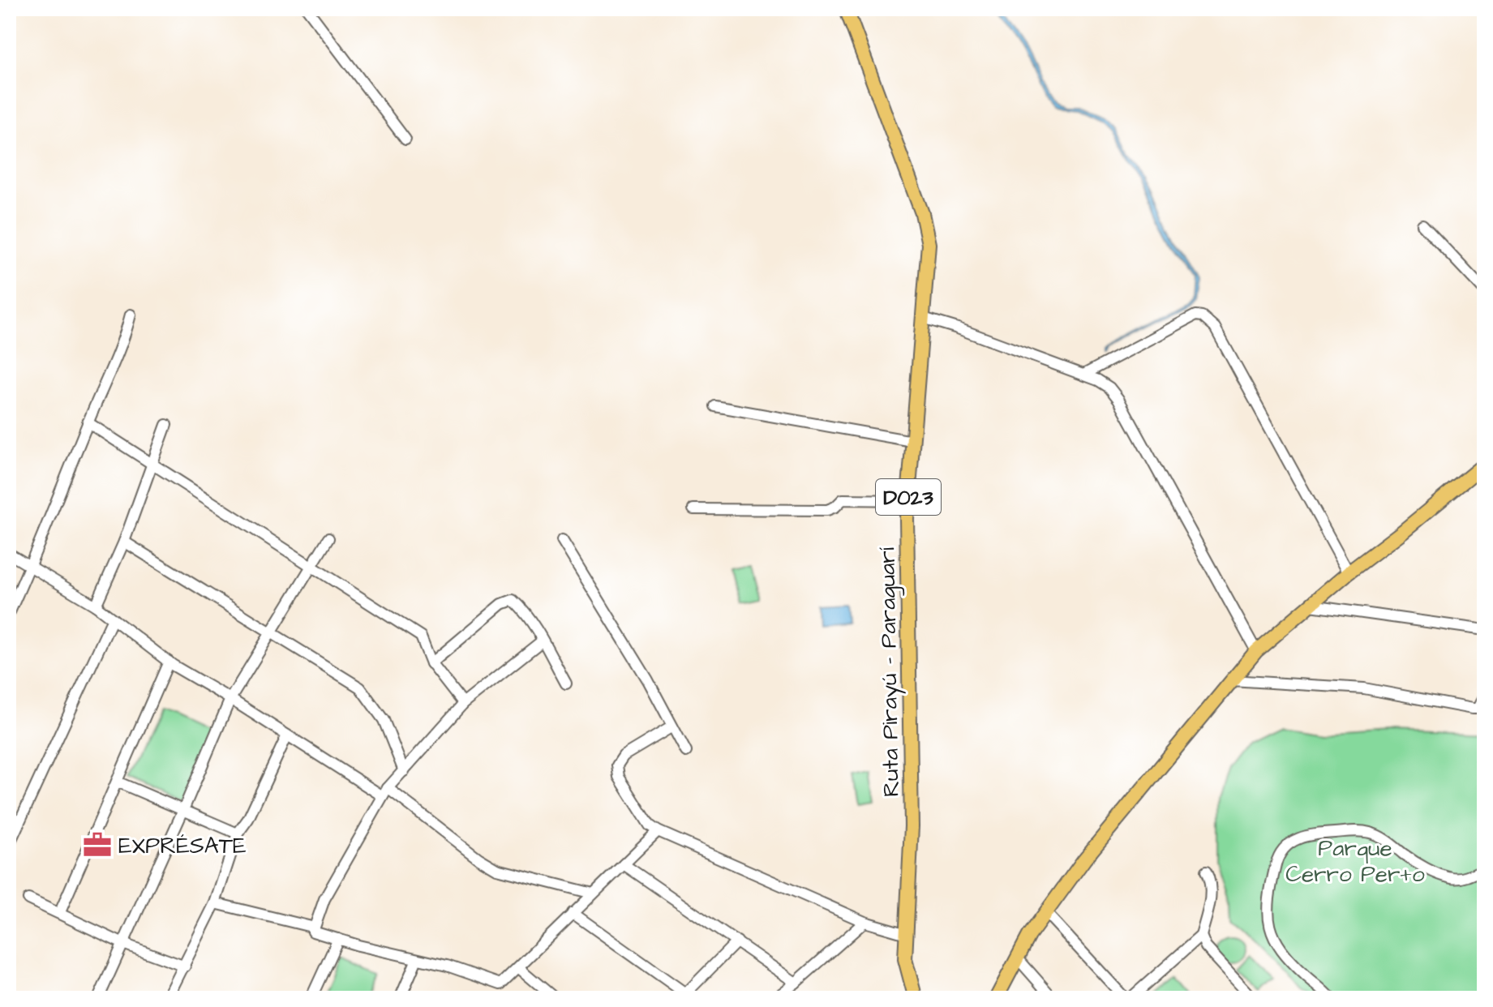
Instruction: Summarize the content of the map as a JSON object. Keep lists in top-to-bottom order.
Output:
{
  "streets": {
    "main road": ["D023", "Ruta Pirayú - Paraguarí"]
  },
  "parks": ["Parque Cerro Per+o"],
  "places": {
    "office": ["EXPRÉSATE"]
  }
}
